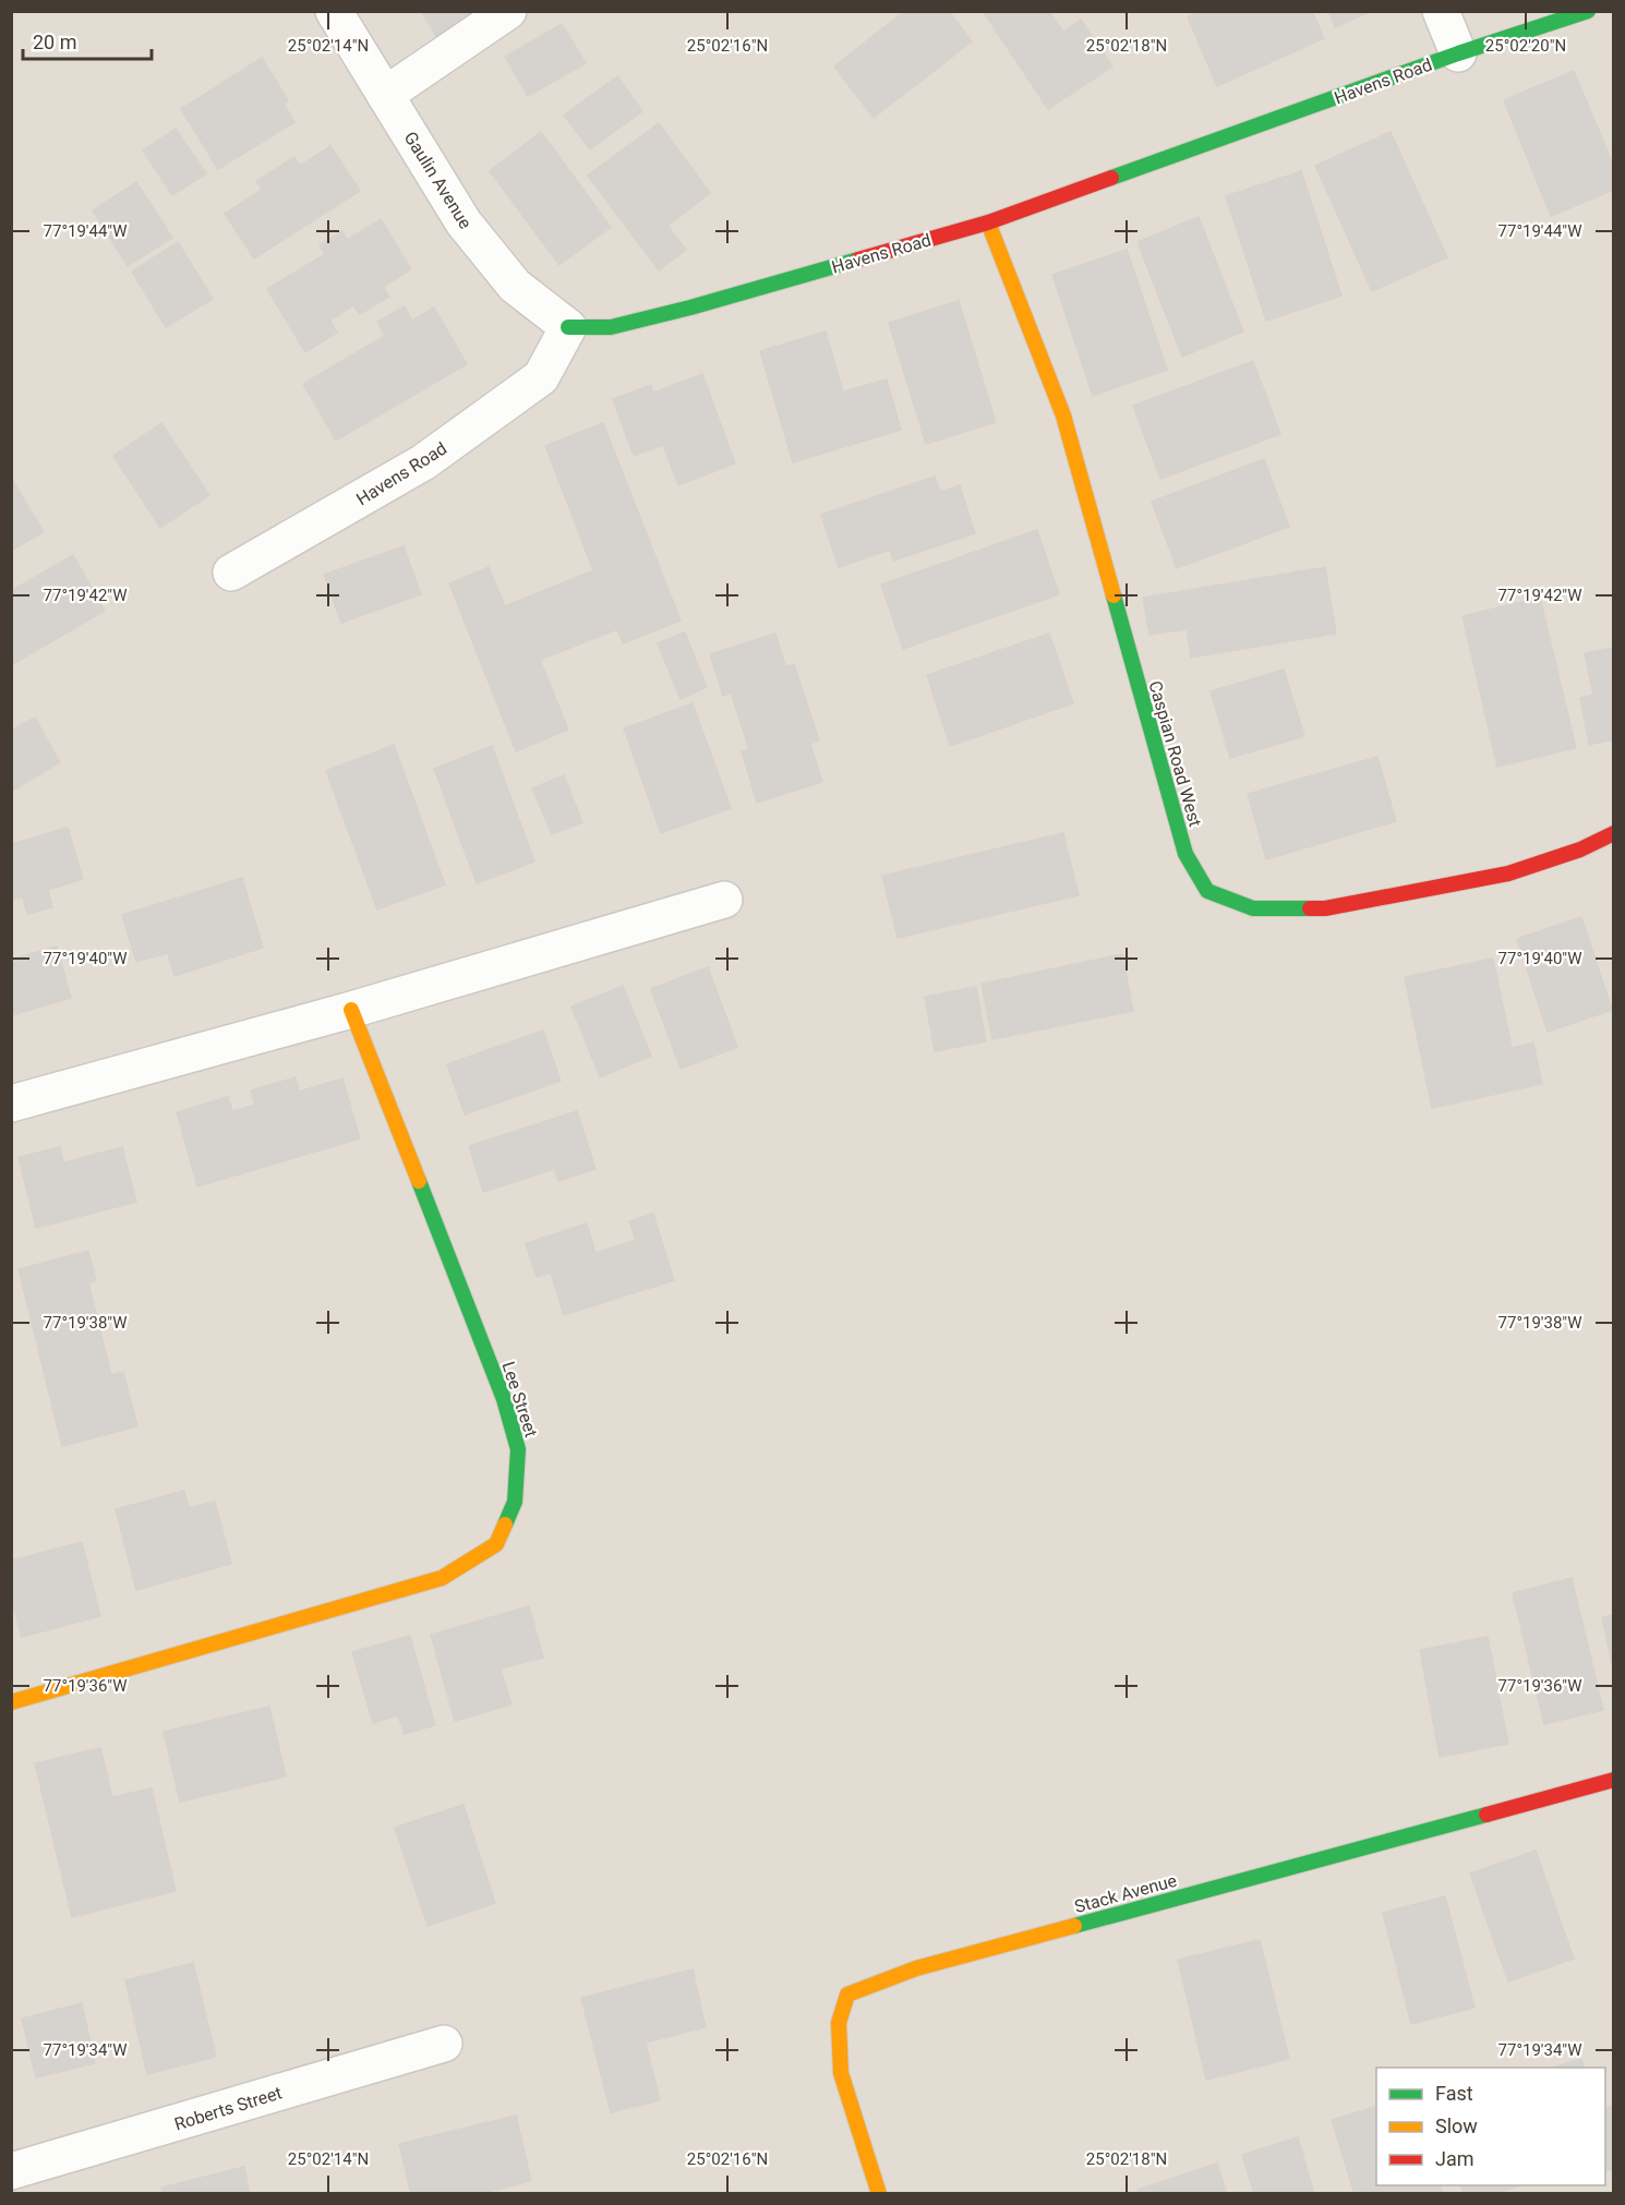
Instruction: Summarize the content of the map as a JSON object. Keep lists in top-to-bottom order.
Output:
{
  "streets": {
    "street": [
      "Havens Road",
      "Gaulin Avenue",
      "Caspian Road West",
      "Lee Street",
      "Stack Avenue",
      "Roberts Street"
    ]
  },
  "crossings": [
    ["Havens Road", "Gaulin Avenue"],
    ["Havens Road", "Caspian Road West"]
  ],
  "legend": ["Fast", "Slow", "Jam"],
  "scale_bar": "20 m",
  "coordinates": [
    "25°02'14\"N",
    "25°02'16\"N",
    "25°02'18\"N",
    "25°02'20\"N",
    "77°19'44\"W",
    "77°19'42\"W",
    "77°19'40\"W",
    "77°19'38\"W",
    "77°19'36\"W",
    "77°19'34\"W"
  ]
}
